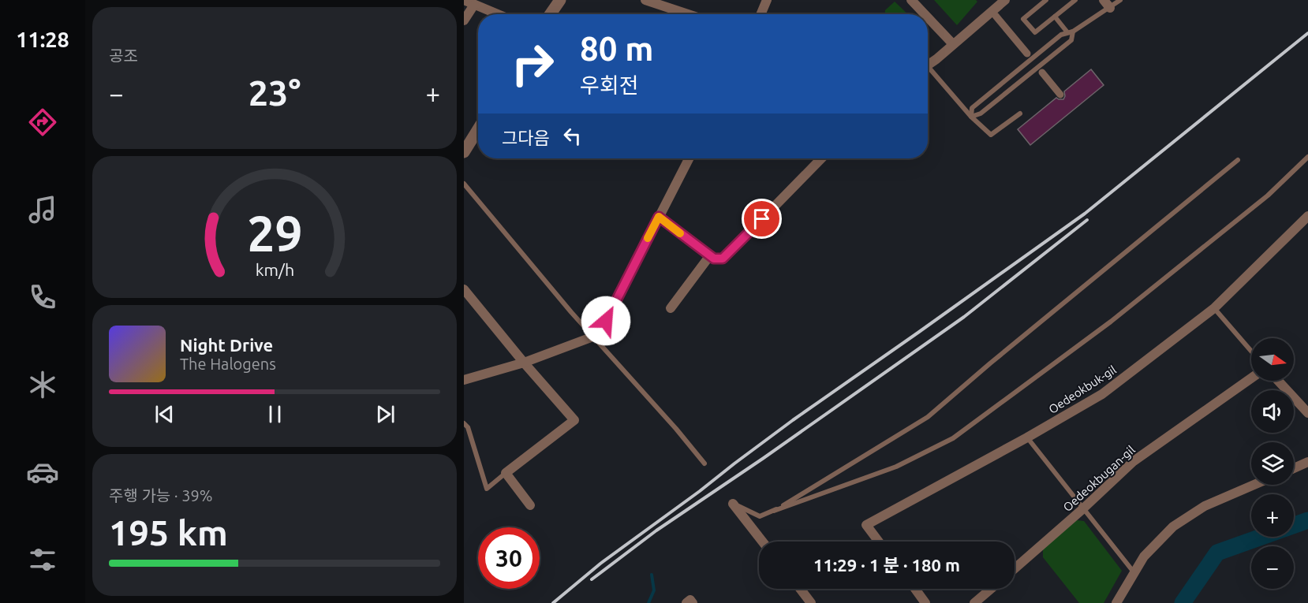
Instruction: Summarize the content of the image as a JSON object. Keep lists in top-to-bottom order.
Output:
{
  "streets": {
    "street": ["Oedeokbuk-gil", "Oedeokbugan-gil"]
  },
  "north": "right",
  "page": {
    "tabs": "11:28",
    "tile": [
      "공조",
      ["주행 가능 · 39%", "195 km"]
    ],
    "turn": ["80 m", "우회전"],
    "heat": ["−", "23°", "+"],
    "then": "그다음",
    "song": ["Night Drive", "The Halogens"],
    "map_buttons": ["+", "−"],
    "limit": "30",
    "trip": "11:29 · 1 분 · 180 m",
    "gauge": ["29", "km/h"]
  }
}
